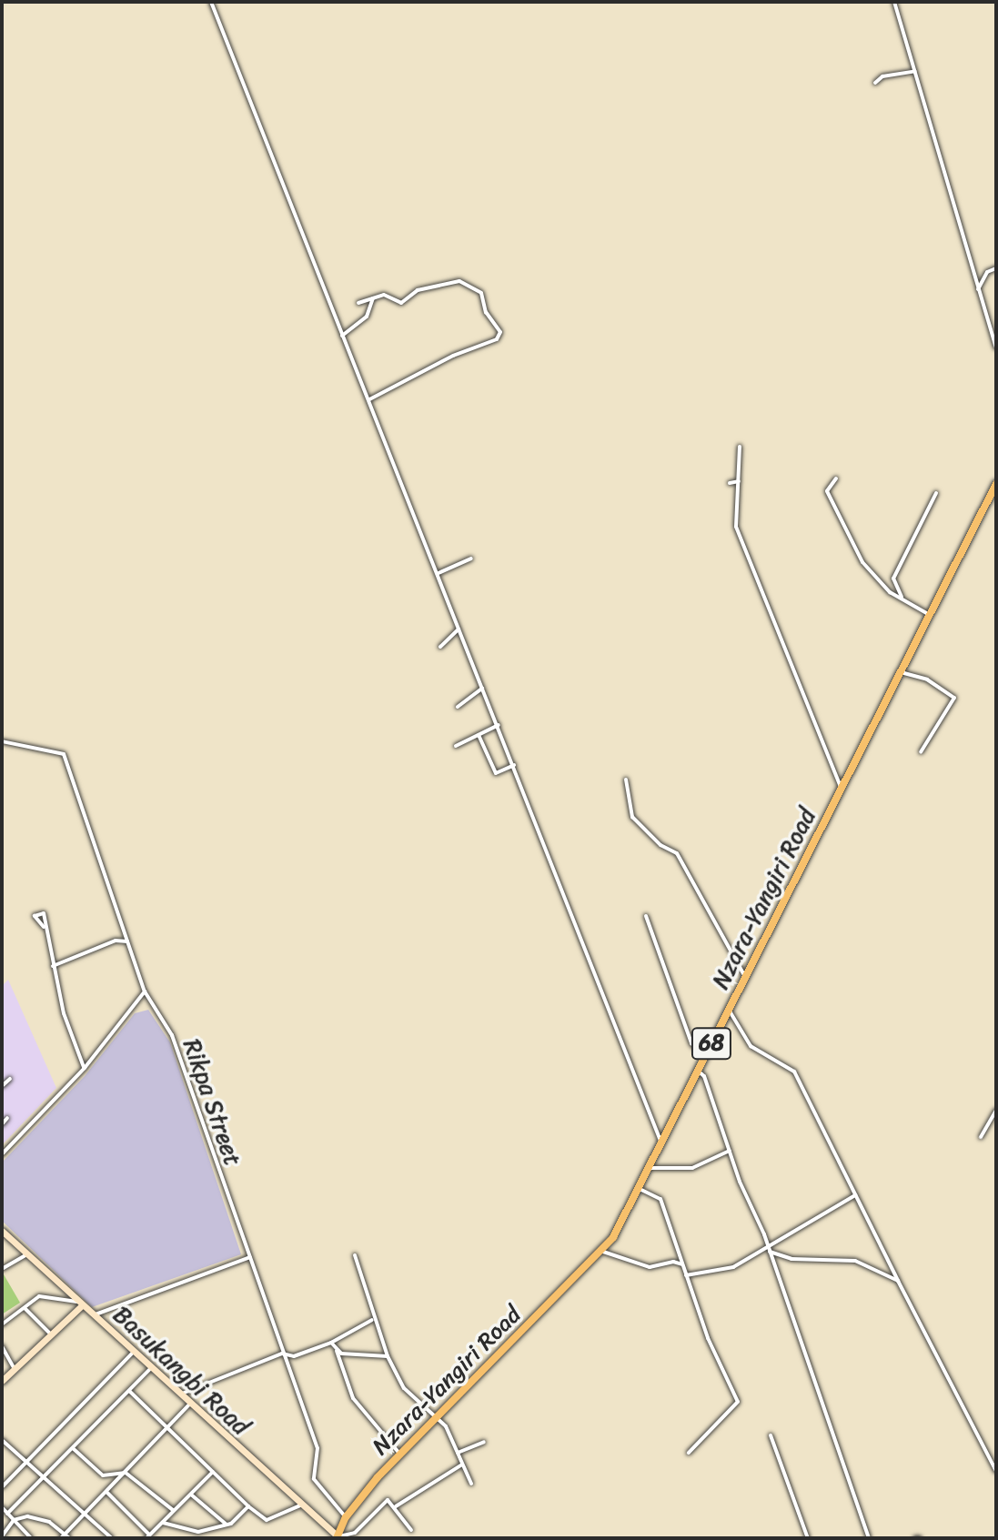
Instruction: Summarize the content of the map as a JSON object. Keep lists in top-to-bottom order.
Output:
{
  "streets": {
    "main road": ["Nzara-Yangiri Road", "68"],
    "street": ["Rikpa Street", "Basukangbi Road"]
  },
  "crossings": [
    ["Nzara-Yangiri Road", "Rikpa Street"],
    ["Nzara-Yangiri Road", "Basukangbi Road"]
  ]
}
